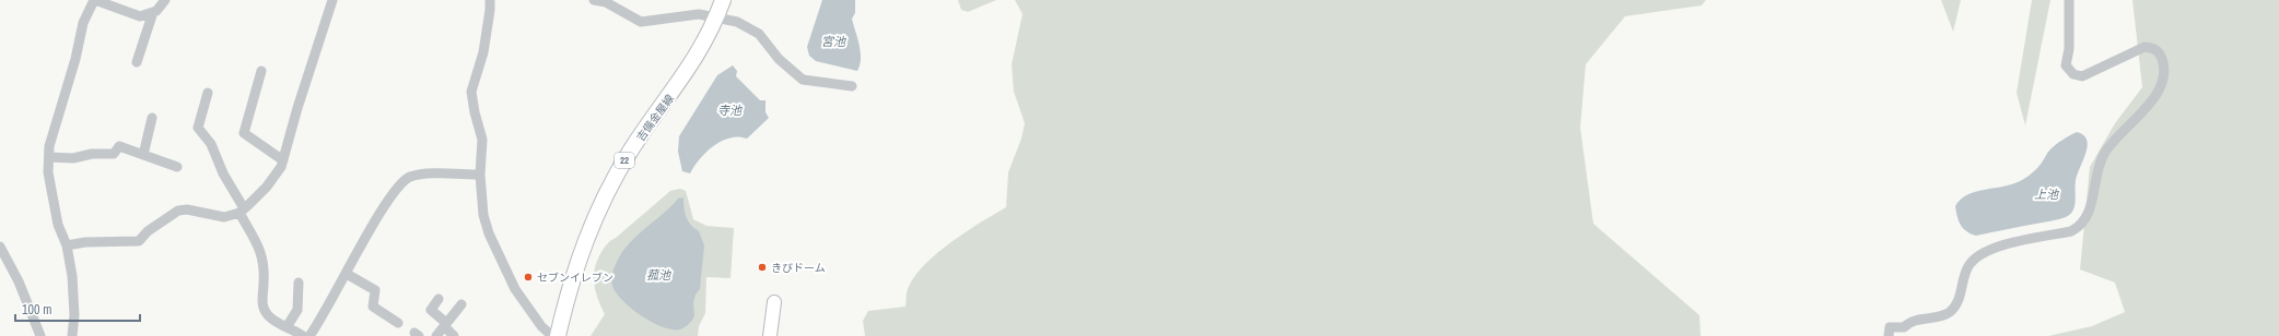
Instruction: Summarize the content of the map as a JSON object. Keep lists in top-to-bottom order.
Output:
{
  "streets": {
    "main road": ["吉備金屋線", "22"]
  },
  "water": [
    "宮池",
    "寺池",
    "上池",
    "菰池"
  ],
  "places": ["きびドーム", "セブンイレブン"],
  "scale_bar": "100 m"
}
